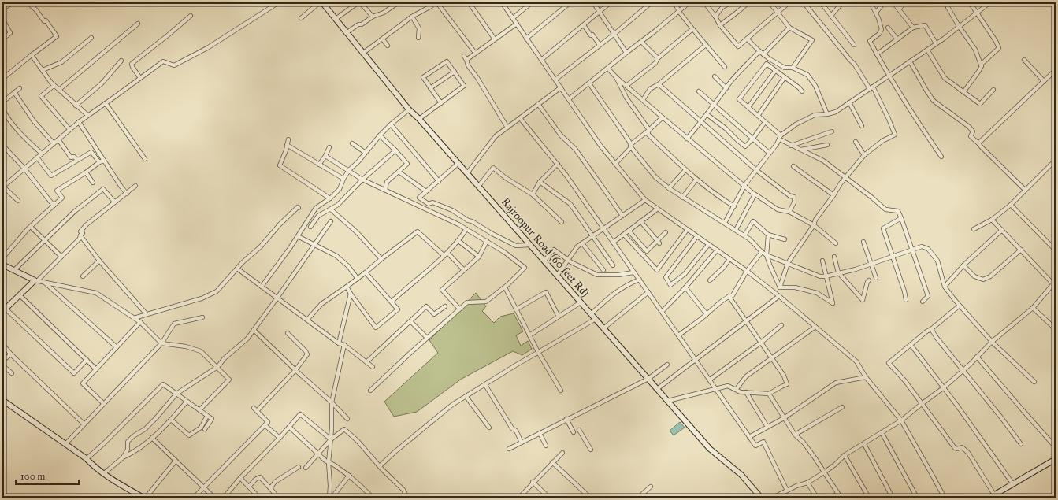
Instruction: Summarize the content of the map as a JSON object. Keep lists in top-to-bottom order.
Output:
{
  "streets": {
    "main road": ["Rajroopur Road (60 feet Rd)"]
  },
  "scale_bar": "100 m"
}
